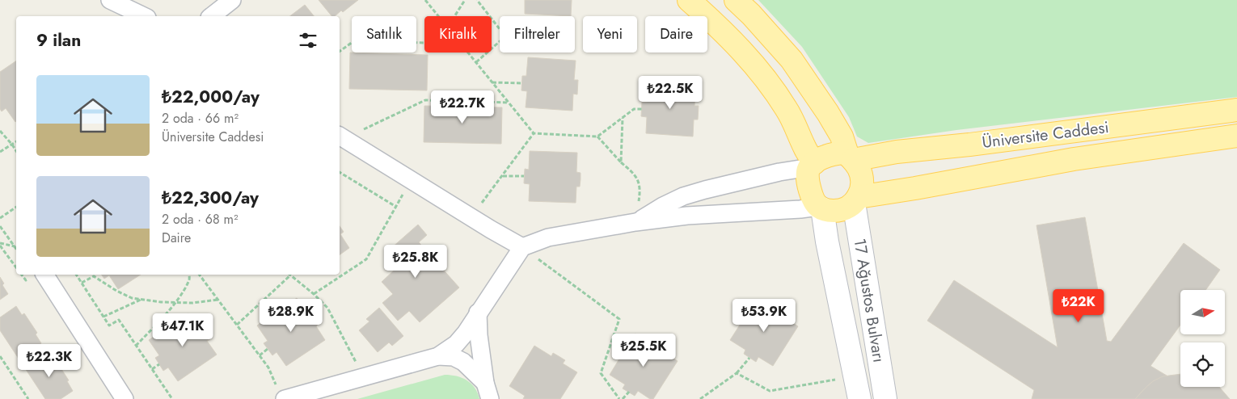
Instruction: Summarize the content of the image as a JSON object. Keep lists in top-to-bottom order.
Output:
{
  "streets": {
    "main road": ["Üniversite Caddesi", "17 Ağustos Bulvarı"]
  },
  "crossings": [
    ["Üniversite Caddesi", "17 Ağustos Bulvarı"]
  ],
  "north": "right",
  "page": {
    "chip": [
      "Satılık",
      "Kiralık",
      "Filtreler",
      "Yeni",
      "Daire"
    ],
    "heading": "9 ilan",
    "list": [
      {
        "name": "₺22,000/ay",
        "note": "2 oda · 66 m² · Üniversite Caddesi"
      },
      {
        "name": "₺22,300/ay",
        "note": "2 oda · 68 m² · Daire"
      }
    ],
    "price": [
      "₺22.5K",
      "₺22.7K",
      "₺25.8K",
      "₺22K",
      "₺28.9K",
      "₺53.9K",
      "₺47.1K",
      "₺25.5K",
      "₺22.3K"
    ]
  }
}
